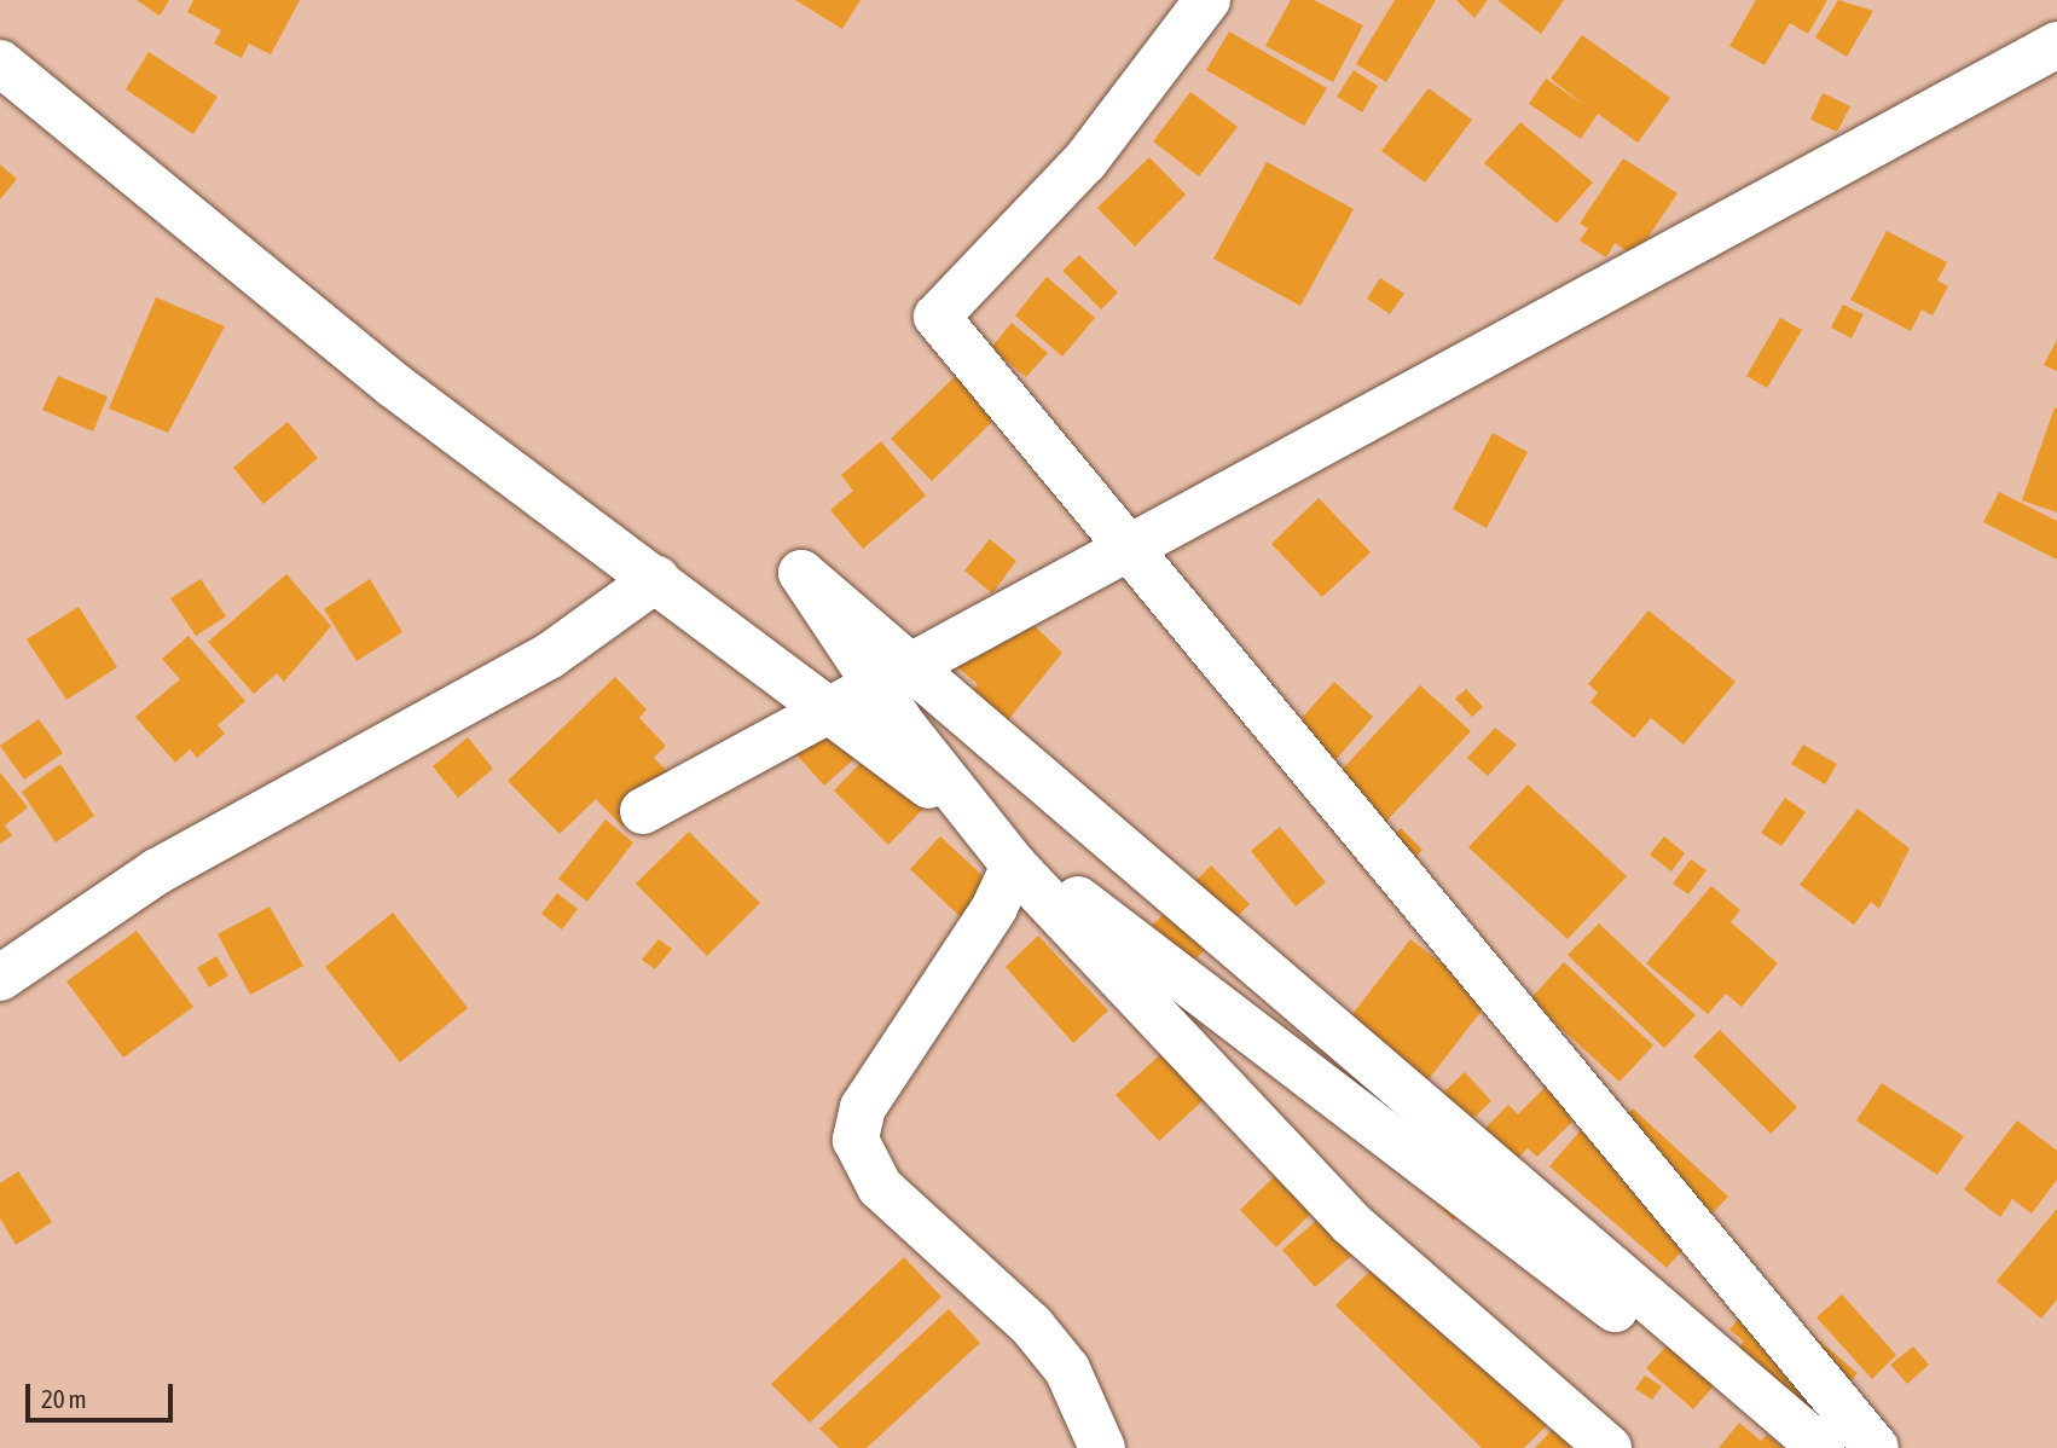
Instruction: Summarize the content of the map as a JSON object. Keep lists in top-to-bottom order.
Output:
{
  "scale_bar": "20 m"
}
